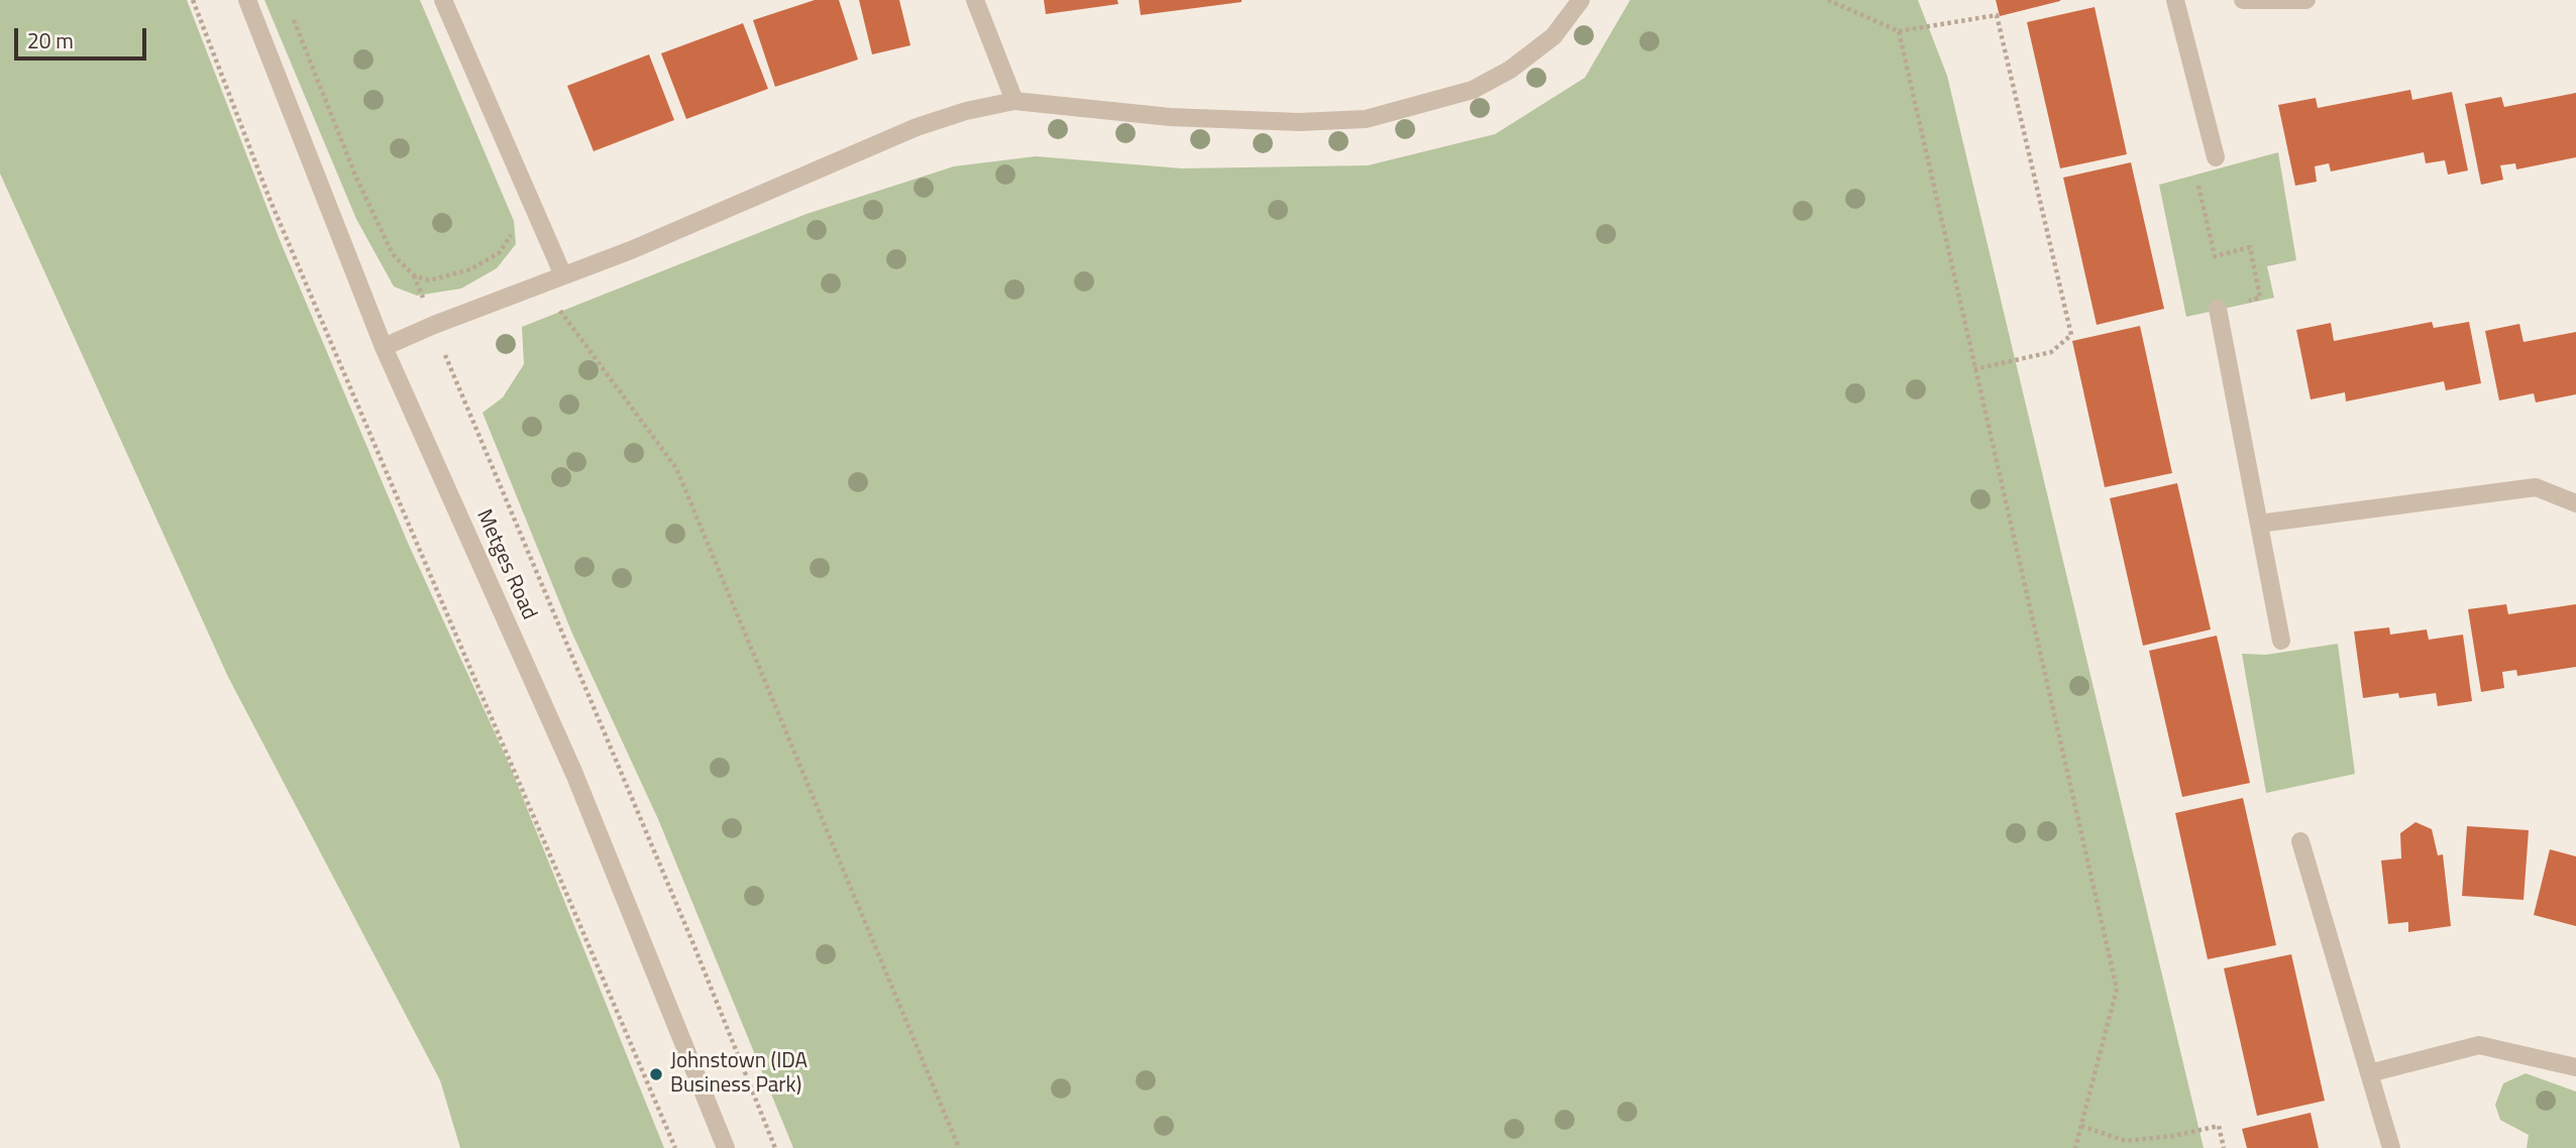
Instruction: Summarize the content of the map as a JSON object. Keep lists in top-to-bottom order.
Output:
{
  "streets": {
    "street": ["Metges Road"]
  },
  "places": ["Johnstown (IDA Business Park)"],
  "scale_bar": "20 m"
}
